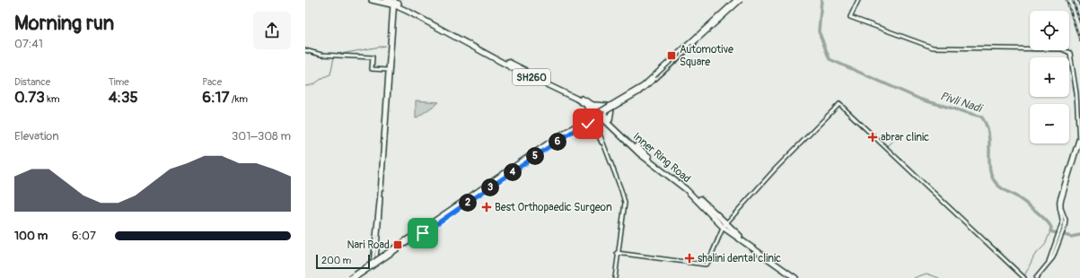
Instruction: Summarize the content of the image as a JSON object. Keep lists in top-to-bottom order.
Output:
{
  "streets": {
    "highway": ["SH260", "Inner Ring Road"]
  },
  "water": ["Pivli Nadi"],
  "places": {
    "transit": ["Automotive Square", "Nari Road"],
    "health": ["abrar clinic", "Best Orthopaedic Surgeon", "shalini dental clinic"]
  },
  "scale_bar": "200 m",
  "page": {
    "heading": ["Morning run", "07:41"],
    "map_buttons": ["+", "−"],
    "stats": [
      ["Distance", "0.73 km"],
      ["Time", "4:35"],
      ["Pace", "6:17 /km"]
    ],
    "chart": ["Elevation", "301–308 m"],
    "pins": [
      "6",
      "5",
      "4",
      "3",
      "2"
    ],
    "list": [
      {
        "name": "100 m",
        "note": "6:07"
      }
    ],
    "scale": "200 m"
  }
}
